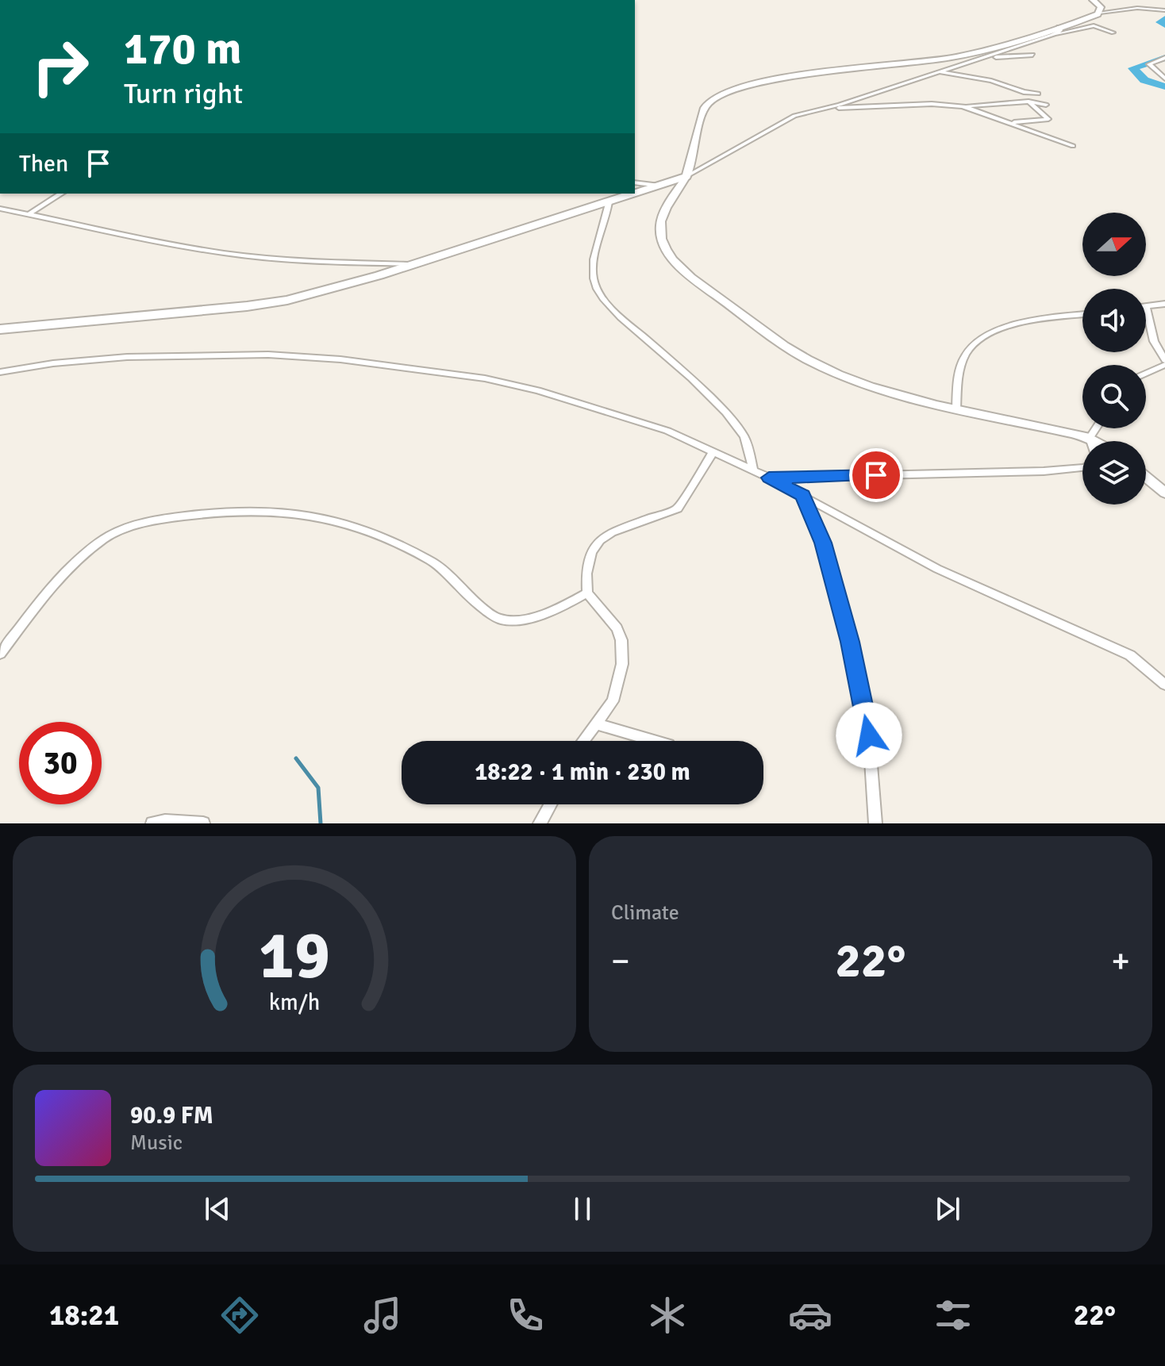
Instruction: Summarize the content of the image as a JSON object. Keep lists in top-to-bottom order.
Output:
{
  "north": "right",
  "page": {
    "turn": ["170 m", "Turn right"],
    "then": "Then",
    "limit": "30",
    "trip": "18:22 · 1 min · 230 m",
    "tile": "Climate",
    "heat": ["−", "22°", "+"],
    "song": ["90.9 FM", "Music"],
    "tabs": ["18:21", "22°"],
    "gauge": ["19", "km/h"]
  }
}
